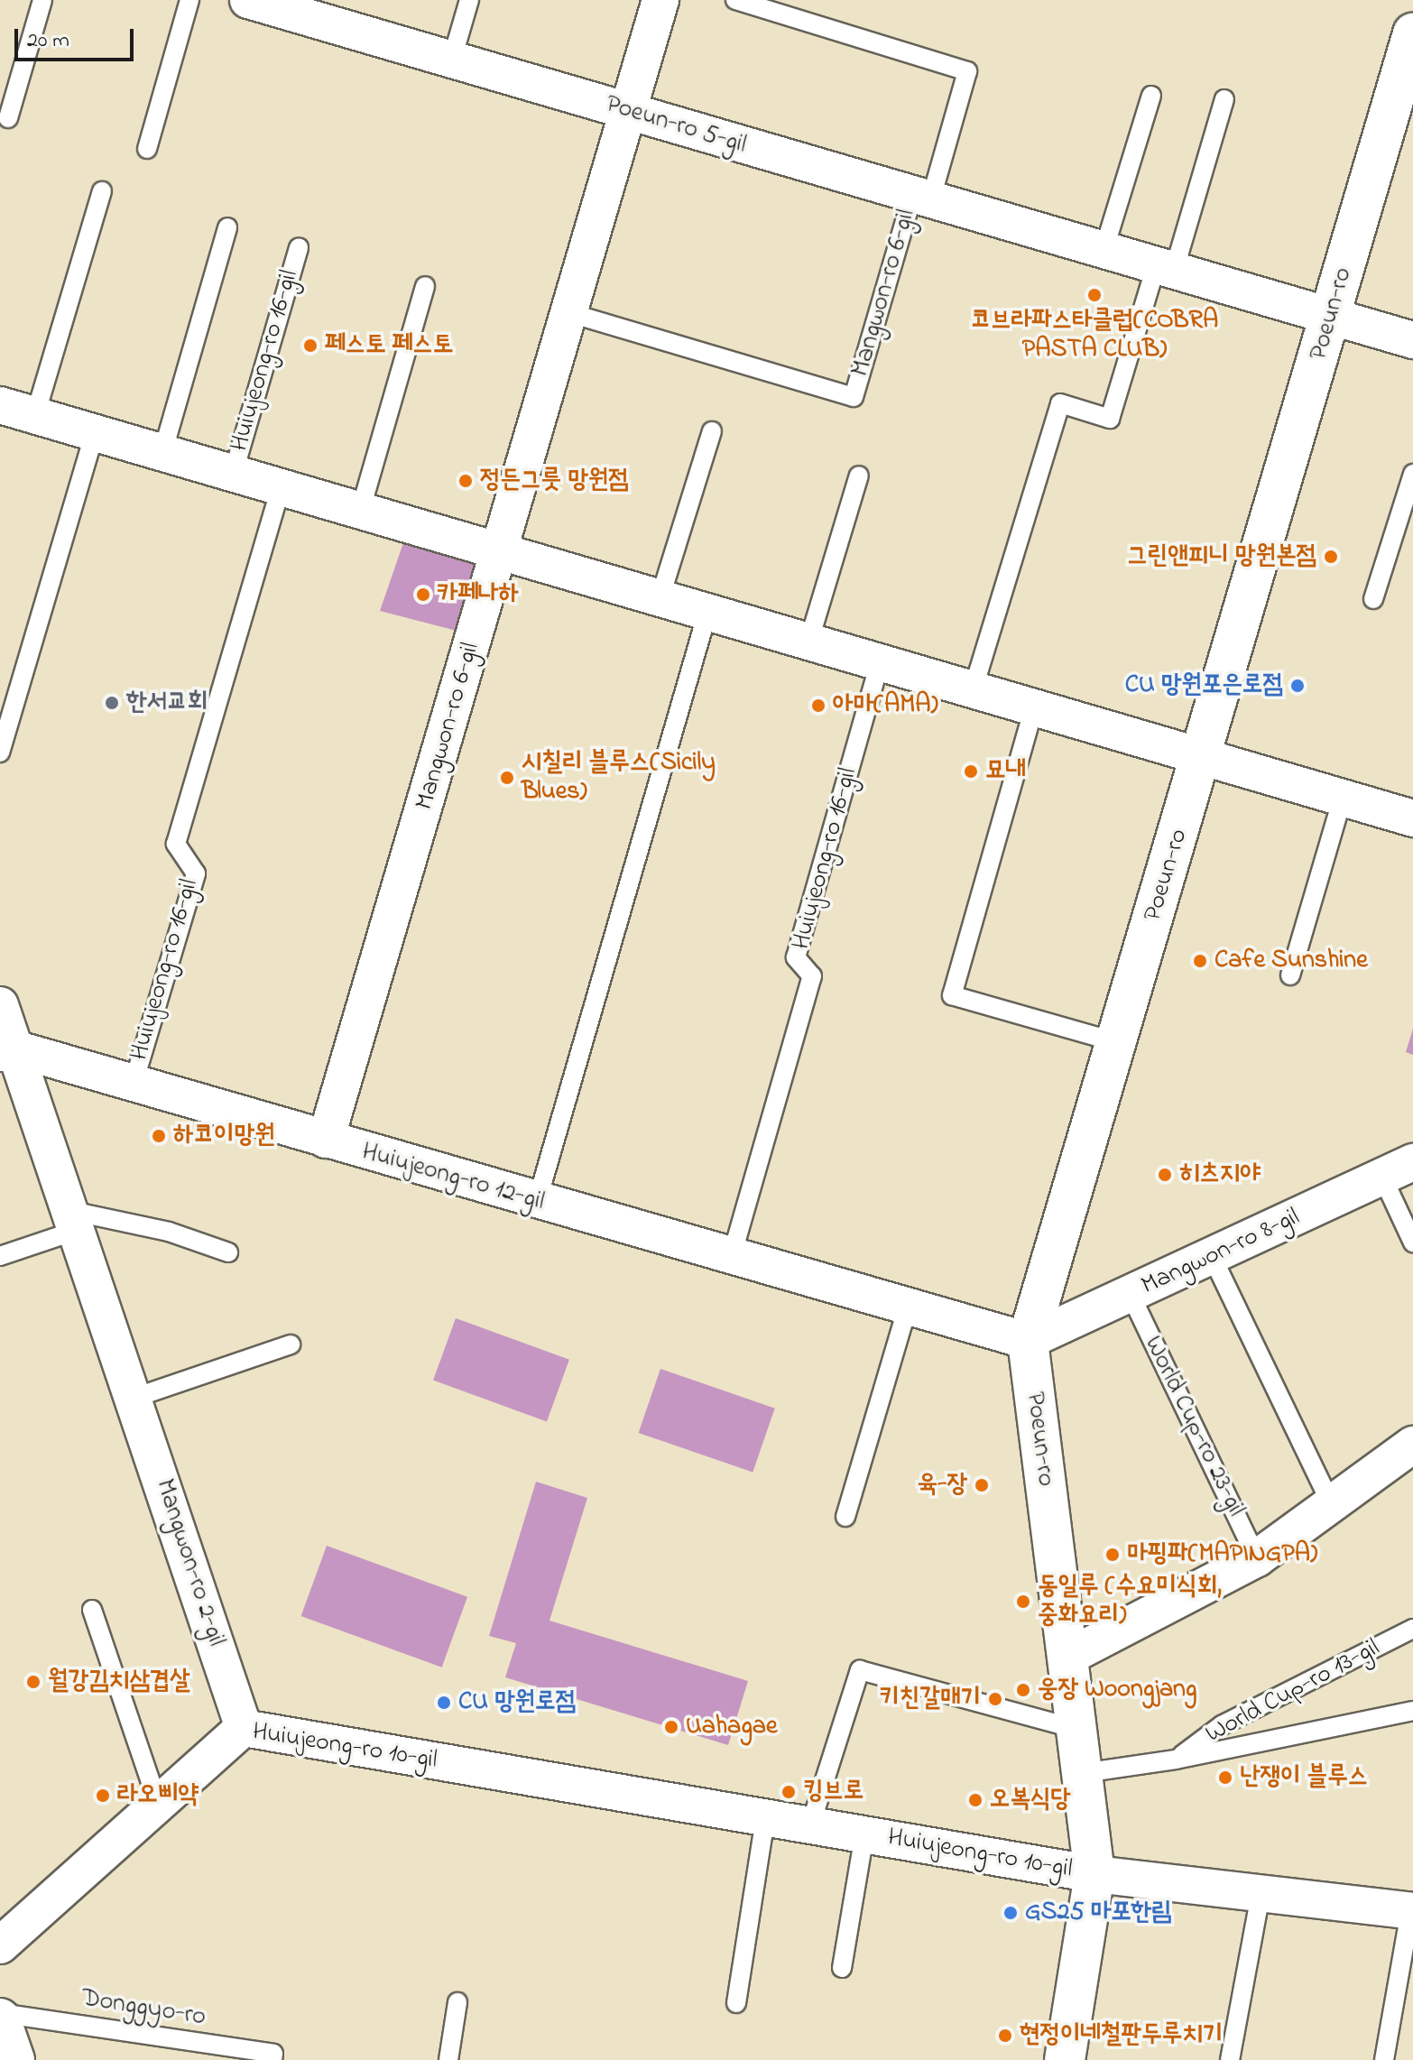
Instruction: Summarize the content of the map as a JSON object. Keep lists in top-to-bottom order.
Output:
{
  "streets": {
    "street": [
      "Poeun-ro 5-gil",
      "Mangwon-ro 6-gil",
      "Poeun-ro",
      "Huiujeong-ro 16-gil",
      "Huiujeong-ro 12-gil",
      "Mangwon-ro 8-gil",
      "Mangwon-ro 2-gil",
      "Huiujeong-ro 10-gil"
    ],
    "lane": ["World Cup-ro 23-gil", "World Cup-ro 13-gil", "Donggyo-ro"]
  },
  "crossings": [
    ["Poeun-ro 5-gil", "Mangwon-ro 6-gil"],
    ["Poeun-ro 5-gil", "Poeun-ro"],
    ["Mangwon-ro 6-gil", "Huiujeong-ro 16-gil"],
    ["Mangwon-ro 6-gil", "Huiujeong-ro 12-gil"],
    ["Poeun-ro", "Huiujeong-ro 16-gil"],
    ["Poeun-ro", "Huiujeong-ro 12-gil"],
    ["Poeun-ro", "Mangwon-ro 8-gil"],
    ["Poeun-ro", "Huiujeong-ro 10-gil"],
    ["Huiujeong-ro 16-gil", "Huiujeong-ro 12-gil"],
    ["Huiujeong-ro 12-gil", "Mangwon-ro 8-gil"],
    ["Huiujeong-ro 12-gil", "Mangwon-ro 2-gil"],
    ["Mangwon-ro 8-gil", "World Cup-ro 23-gil"],
    ["Mangwon-ro 2-gil", "Huiujeong-ro 10-gil"]
  ],
  "places": [
    "코브라파스타클럽(COBRA PASTA CLUB)",
    "페스토 페스토",
    "정든그릇 망원점",
    "그린앤피니 망원본점",
    "카페나하",
    "CU 망원포은로점",
    "한서교회",
    "아마(AMA)",
    "묘내",
    "시칠리 블루스(Sicily Blues)",
    "Cafe Sunshine",
    "하코이망원",
    "히츠지야",
    "육-장",
    "마핑파(MAPINGPA)",
    "동일루 (수요미식회, 중화요리)",
    "월강김치삼겹살",
    "웅장 Woongjang",
    "키친갈매기",
    "CU 망원로점",
    "Uahagae",
    "난쟁이 블루스",
    "킹브로",
    "라오삐약",
    "오복식당",
    "GS25 마포한림",
    "현정이네철판두루치기"
  ],
  "scale_bar": "20 m"
}
